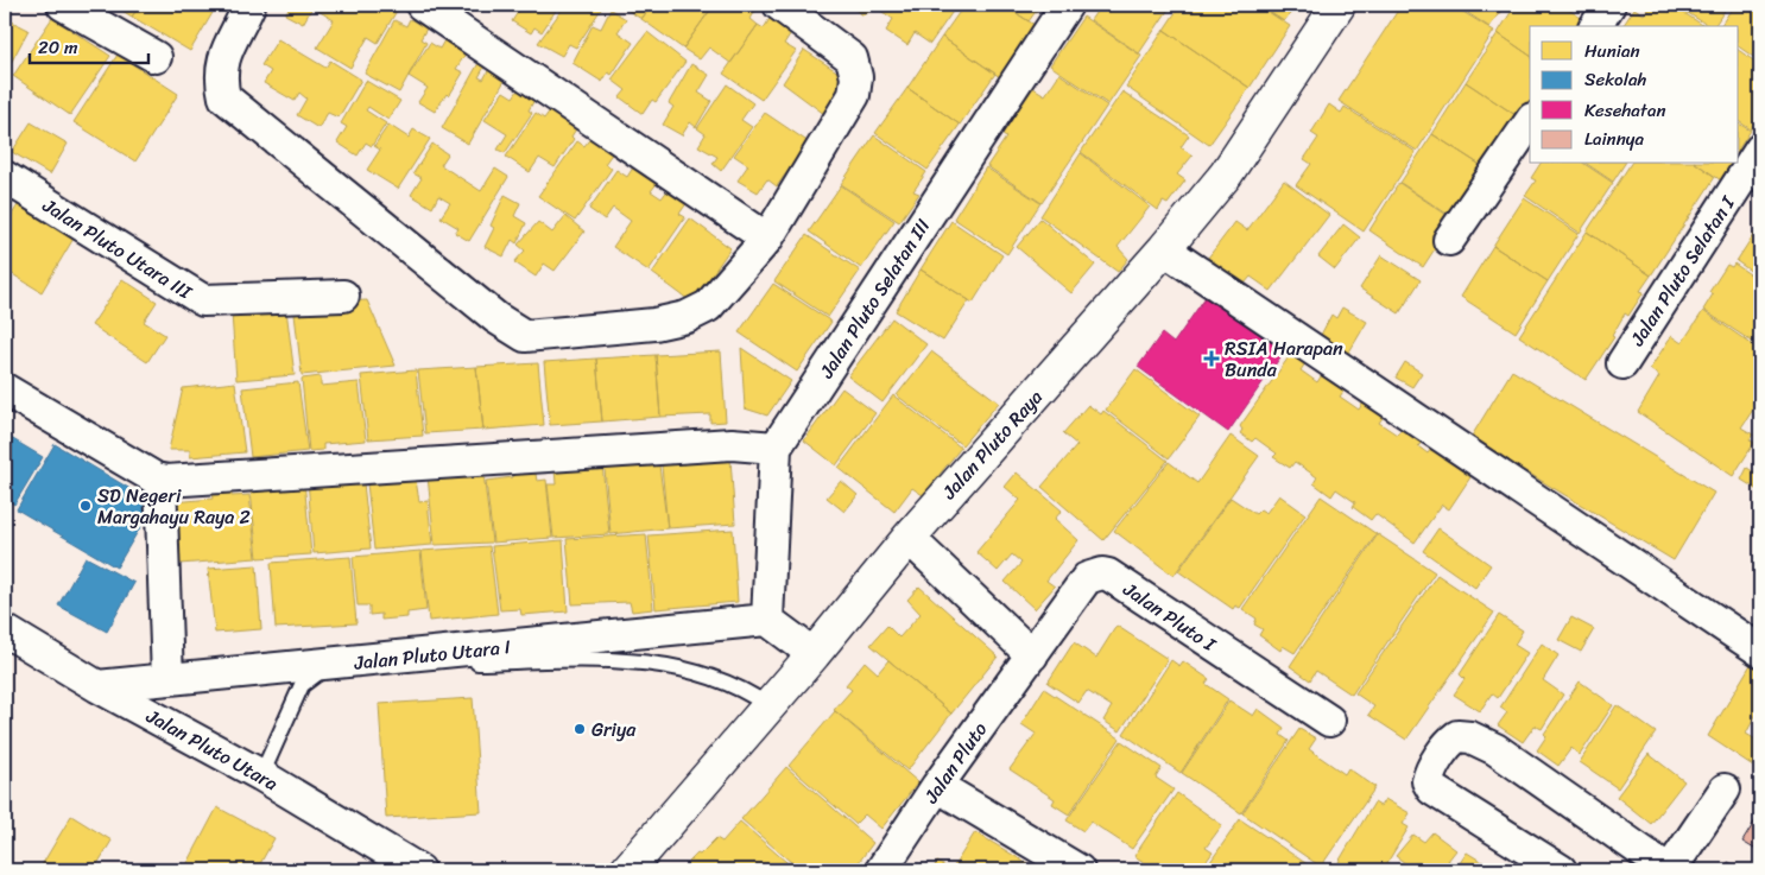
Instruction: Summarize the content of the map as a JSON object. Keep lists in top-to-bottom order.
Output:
{
  "streets": {
    "street": [
      "Jalan Pluto Utara III",
      "Jalan Pluto Selatan I",
      "Jalan Pluto Selatan III",
      "Jalan Pluto Raya",
      "Jalan Pluto I",
      "Jalan Pluto Utara I",
      "Jalan Pluto Utara",
      "Jalan Pluto"
    ]
  },
  "crossings": [
    ["Jalan Pluto I", "Jalan Pluto"],
    ["Jalan Pluto Utara I", "Jalan Pluto Utara"]
  ],
  "places": {
    "health": ["RSIA Harapan Bunda"],
    "other": ["SD Negeri Margahayu Raya 2", "Griya"]
  },
  "legend": [
    "Hunian",
    "Sekolah",
    "Kesehatan",
    "Lainnya"
  ],
  "scale_bar": "20 m"
}
